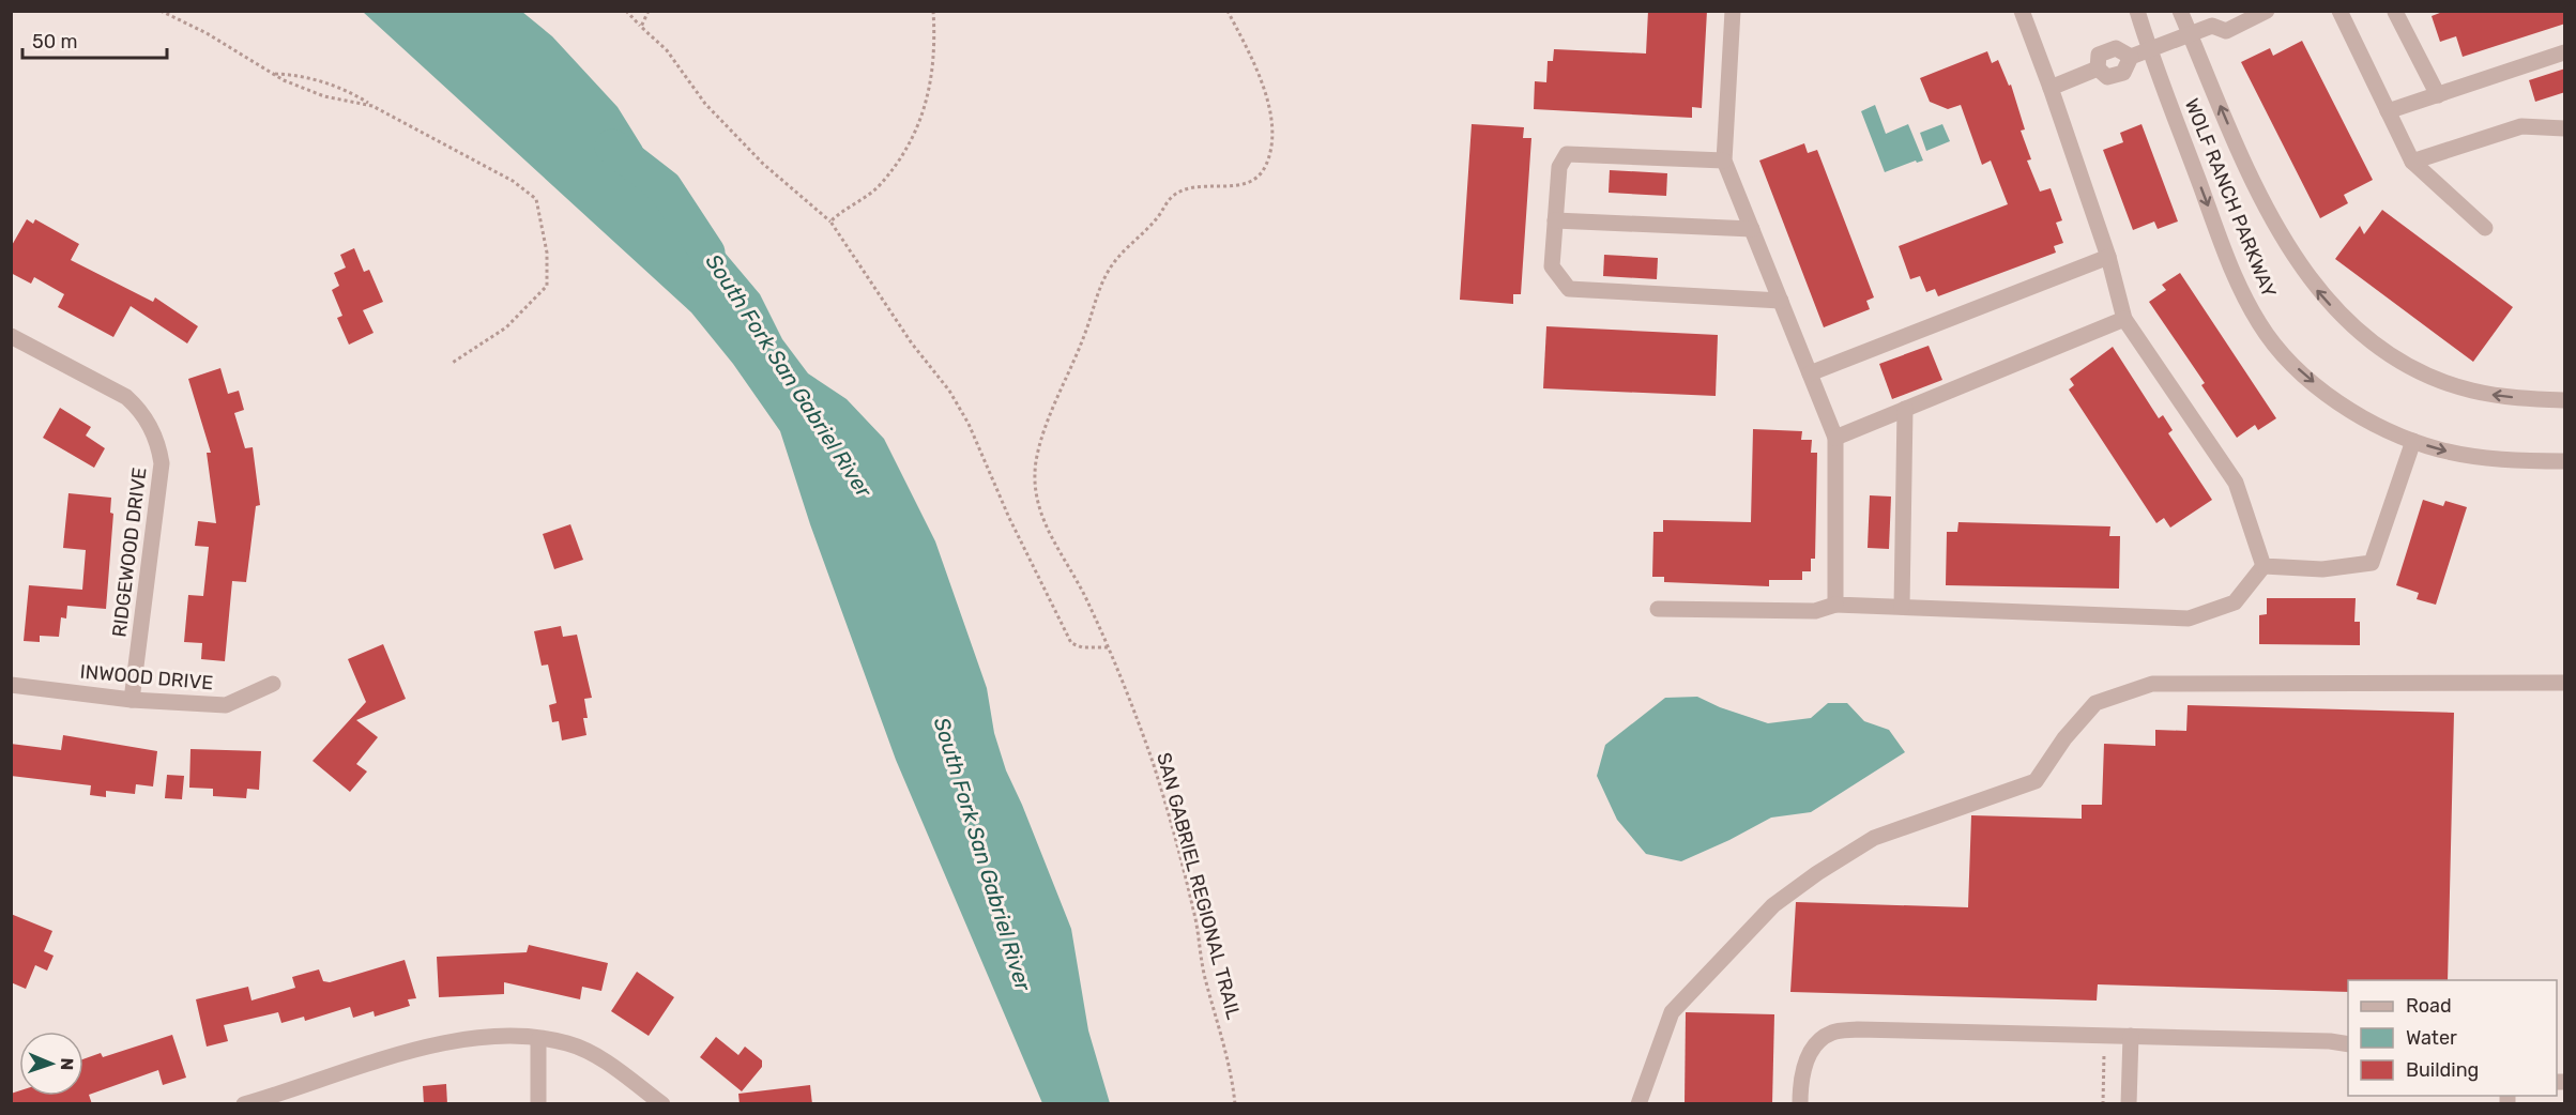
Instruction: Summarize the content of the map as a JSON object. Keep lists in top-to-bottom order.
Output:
{
  "streets": {
    "street": ["WOLF RANCH PARKWAY", "RIDGEWOOD DRIVE", "INWOOD DRIVE"],
    "path": ["SAN GABRIEL REGIONAL TRAIL"]
  },
  "crossings": [
    ["RIDGEWOOD DRIVE", "INWOOD DRIVE"]
  ],
  "water": ["South Fork San Gabriel River"],
  "legend": ["Road", "Water", "Building"],
  "scale_bar": "50 m",
  "north": "right"
}
